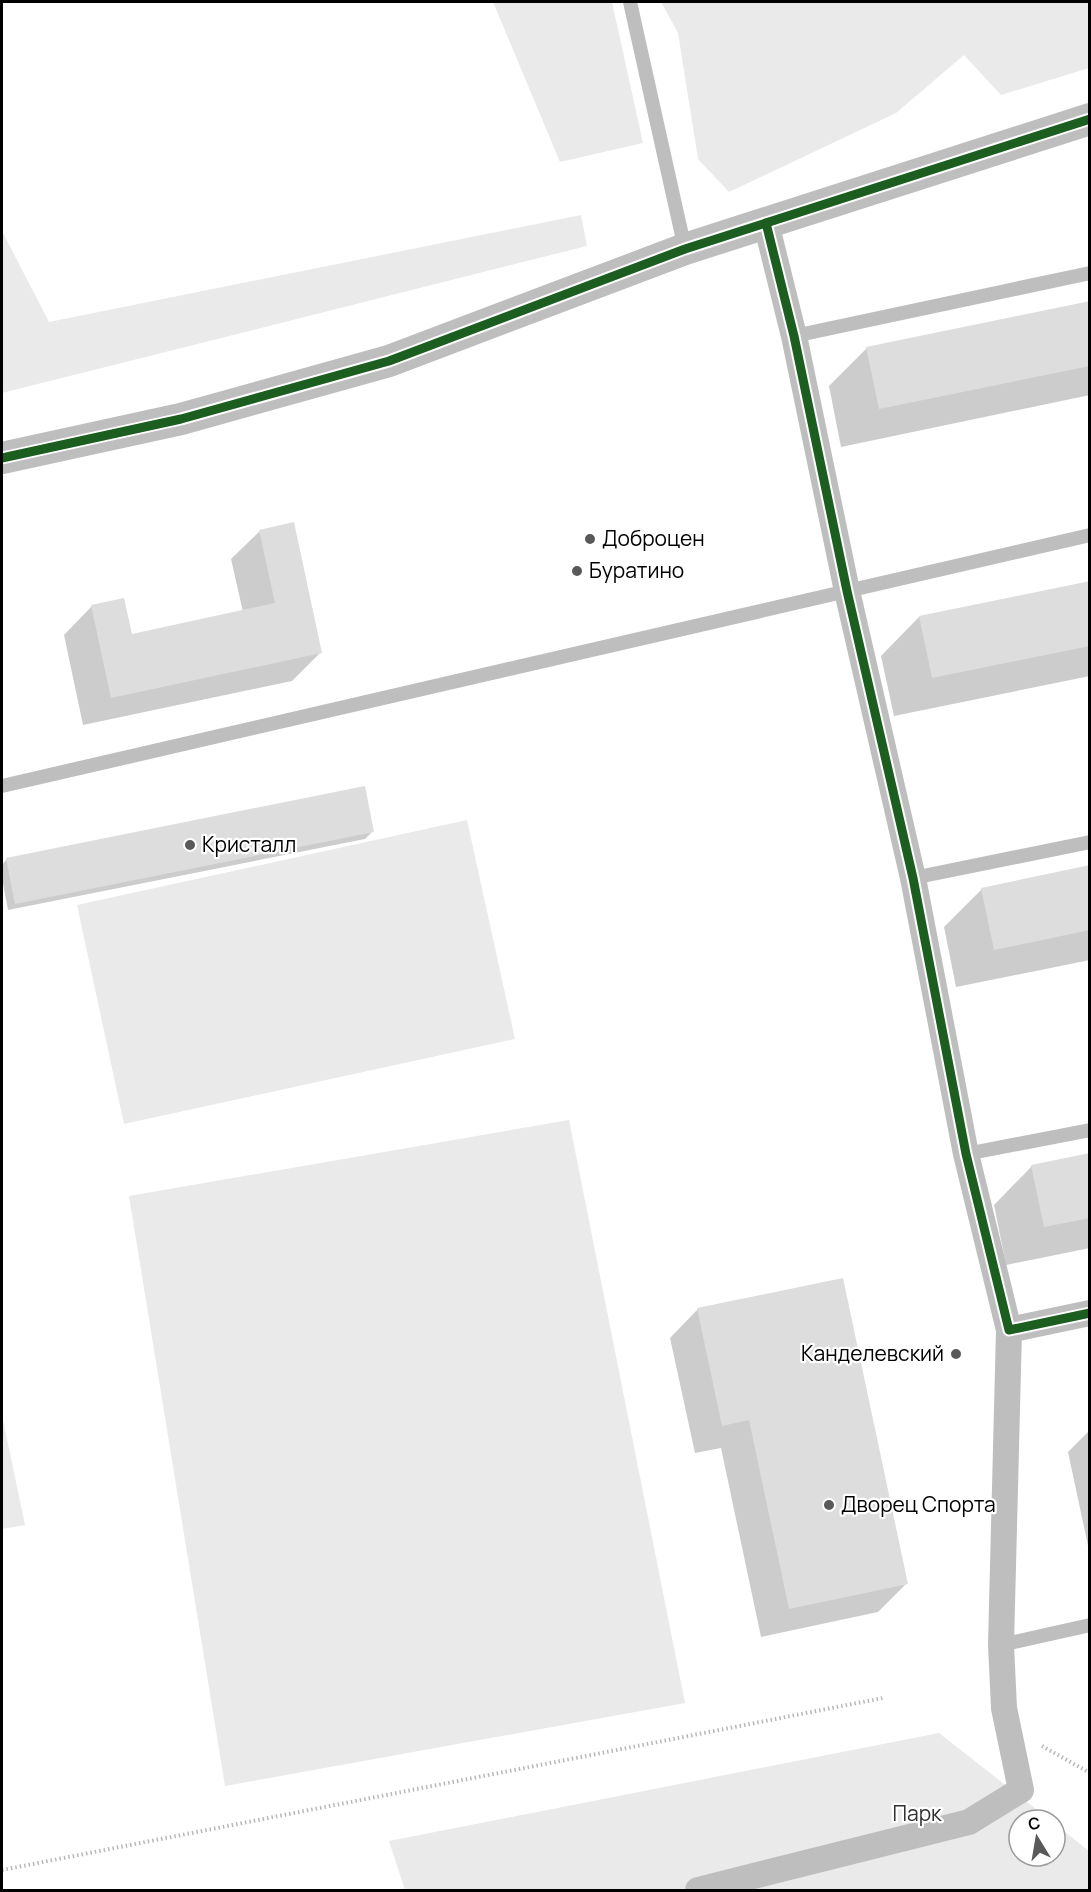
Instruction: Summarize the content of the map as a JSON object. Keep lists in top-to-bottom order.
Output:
{
  "parks": ["Парк"],
  "places": [
    "Доброцен",
    "Буратино",
    "Кристалл",
    "Канделевский",
    "Дворец Спорта"
  ],
  "north": "top"
}
